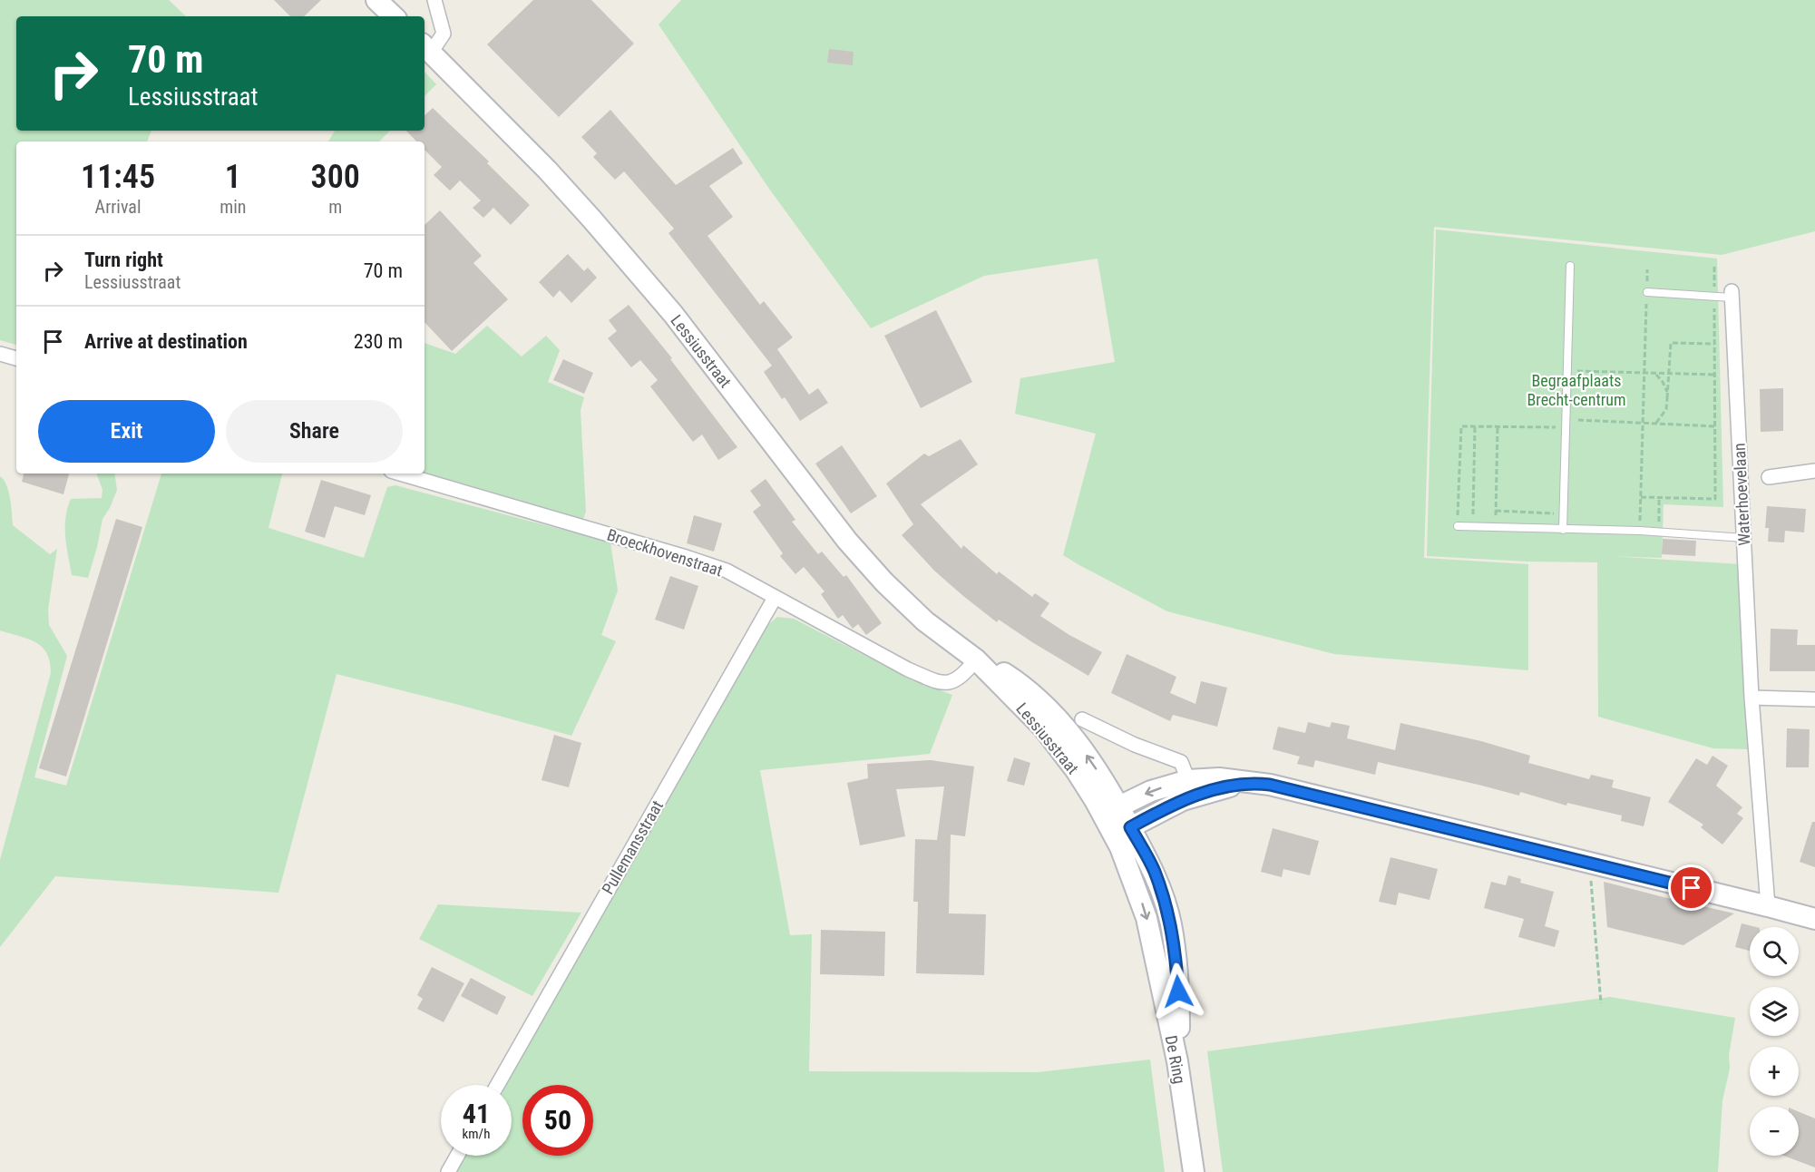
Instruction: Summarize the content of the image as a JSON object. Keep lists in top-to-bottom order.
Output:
{
  "streets": {
    "main road": ["Lessiusstraat", "De Ring"],
    "street": ["Waterhoevelaan", "Broeckhovenstraat", "Pullemansstraat"]
  },
  "crossings": [
    ["Lessiusstraat", "Broeckhovenstraat"],
    ["Lessiusstraat", "De Ring"],
    ["Broeckhovenstraat", "Pullemansstraat"]
  ],
  "parks": ["Begraafplaats Brecht-centrum"],
  "page": {
    "turn": ["70 m", "Lessiusstraat"],
    "eta": [
      "11:45",
      "Arrival",
      "1",
      "min",
      "300",
      "m"
    ],
    "list": [
      {
        "name": "Turn right",
        "note": "Lessiusstraat",
        "value": "70 m"
      },
      {
        "name": "Arrive at destination",
        "value": "230 m"
      }
    ],
    "buttons": ["Exit", "Share"],
    "map_buttons": ["+", "−"],
    "speed": "41 km/h",
    "limit": "50"
  }
}
